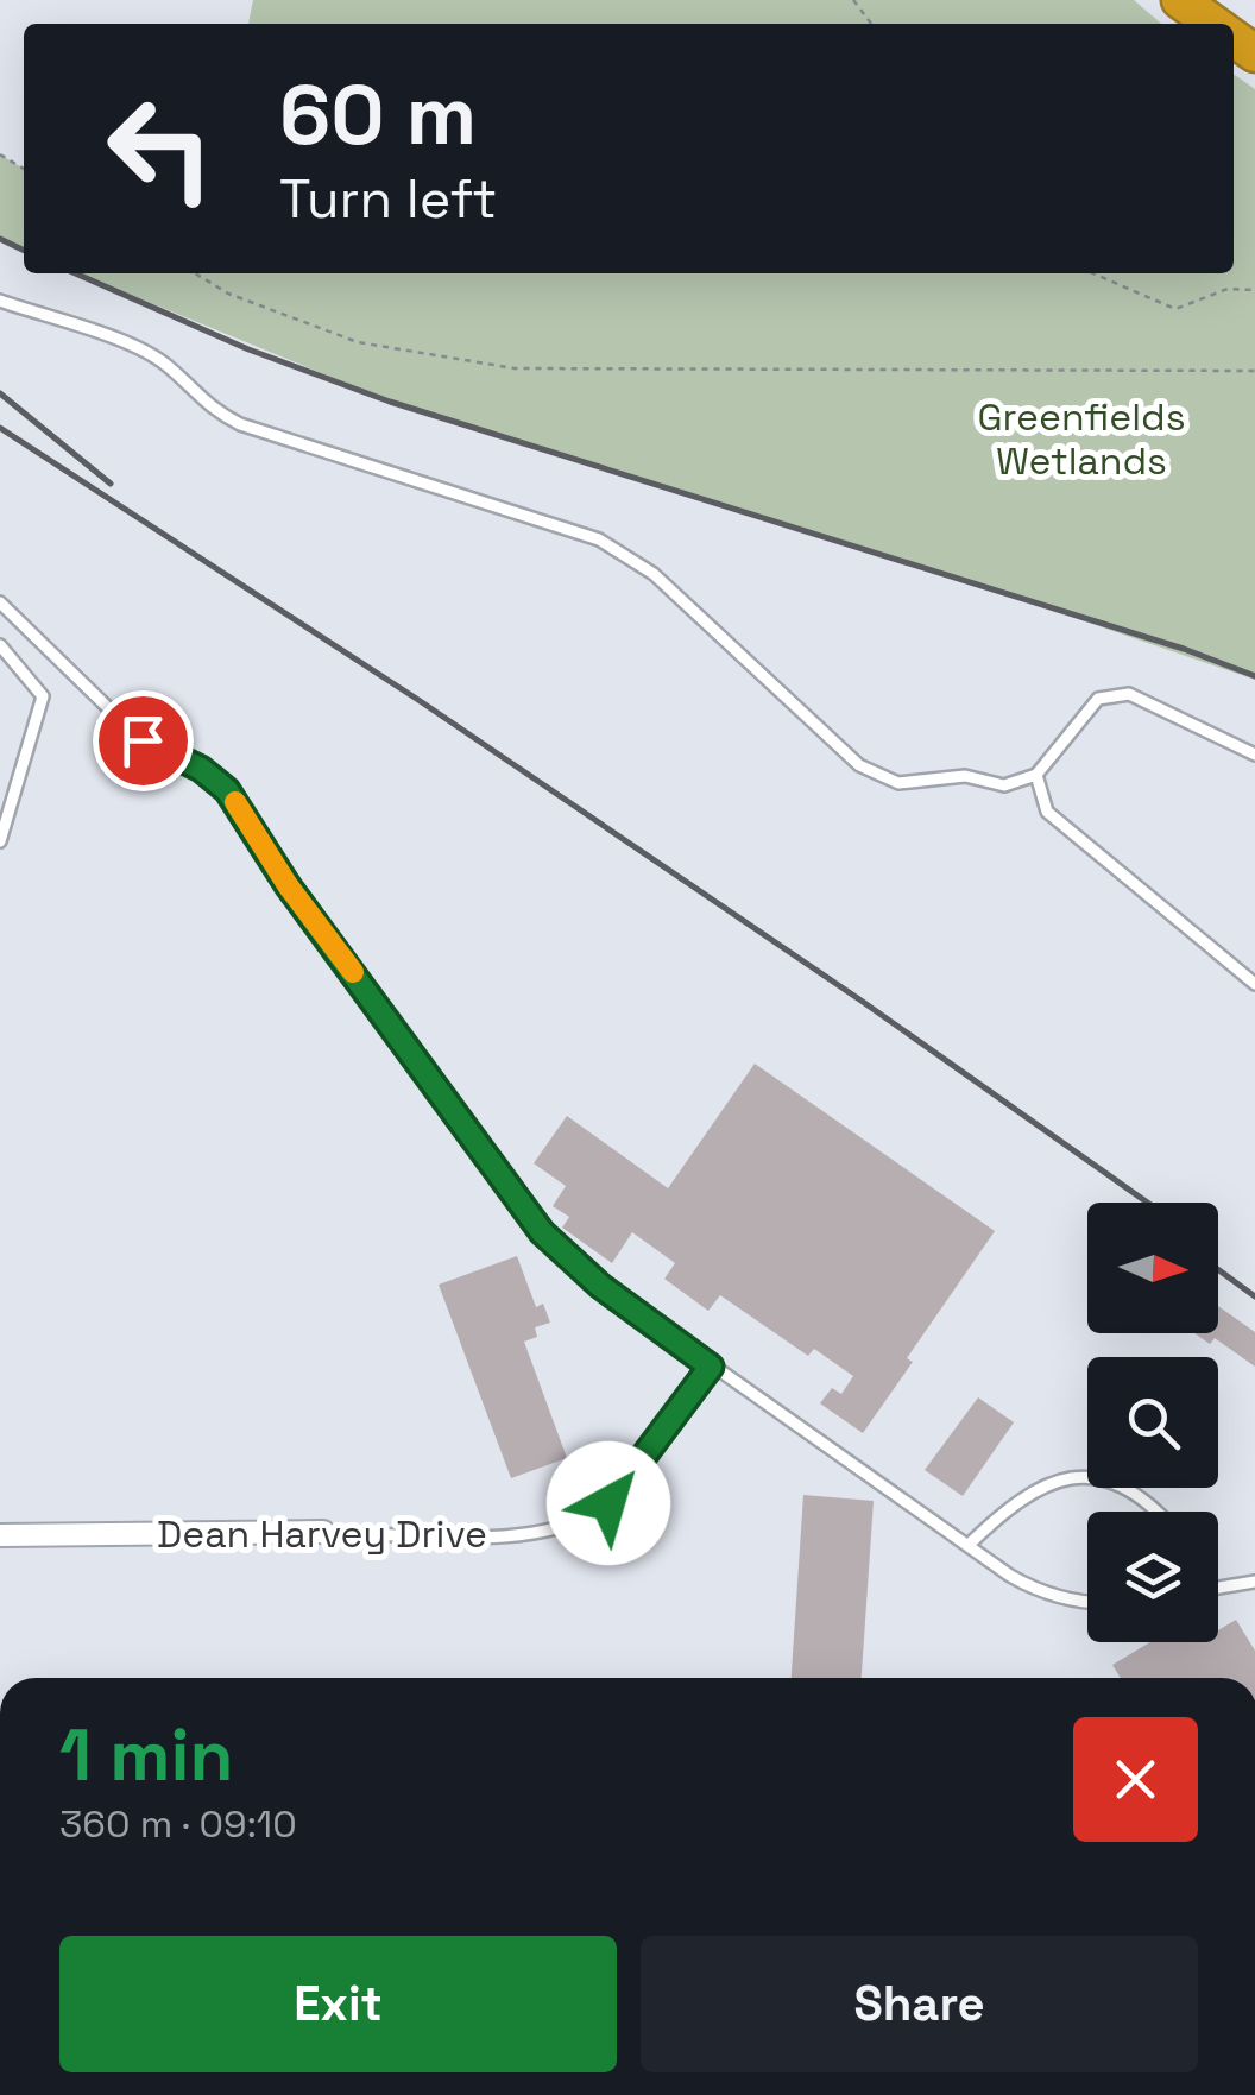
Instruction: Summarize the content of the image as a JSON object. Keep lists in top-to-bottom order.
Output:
{
  "streets": {
    "street": ["Dean Harvey Drive"]
  },
  "parks": ["Greenfields Wetlands"],
  "north": "right",
  "page": {
    "turn": ["60 m", "Turn left"],
    "heading": ["1 min", "360 m · 09:10"],
    "buttons": ["Exit", "Share"]
  }
}
